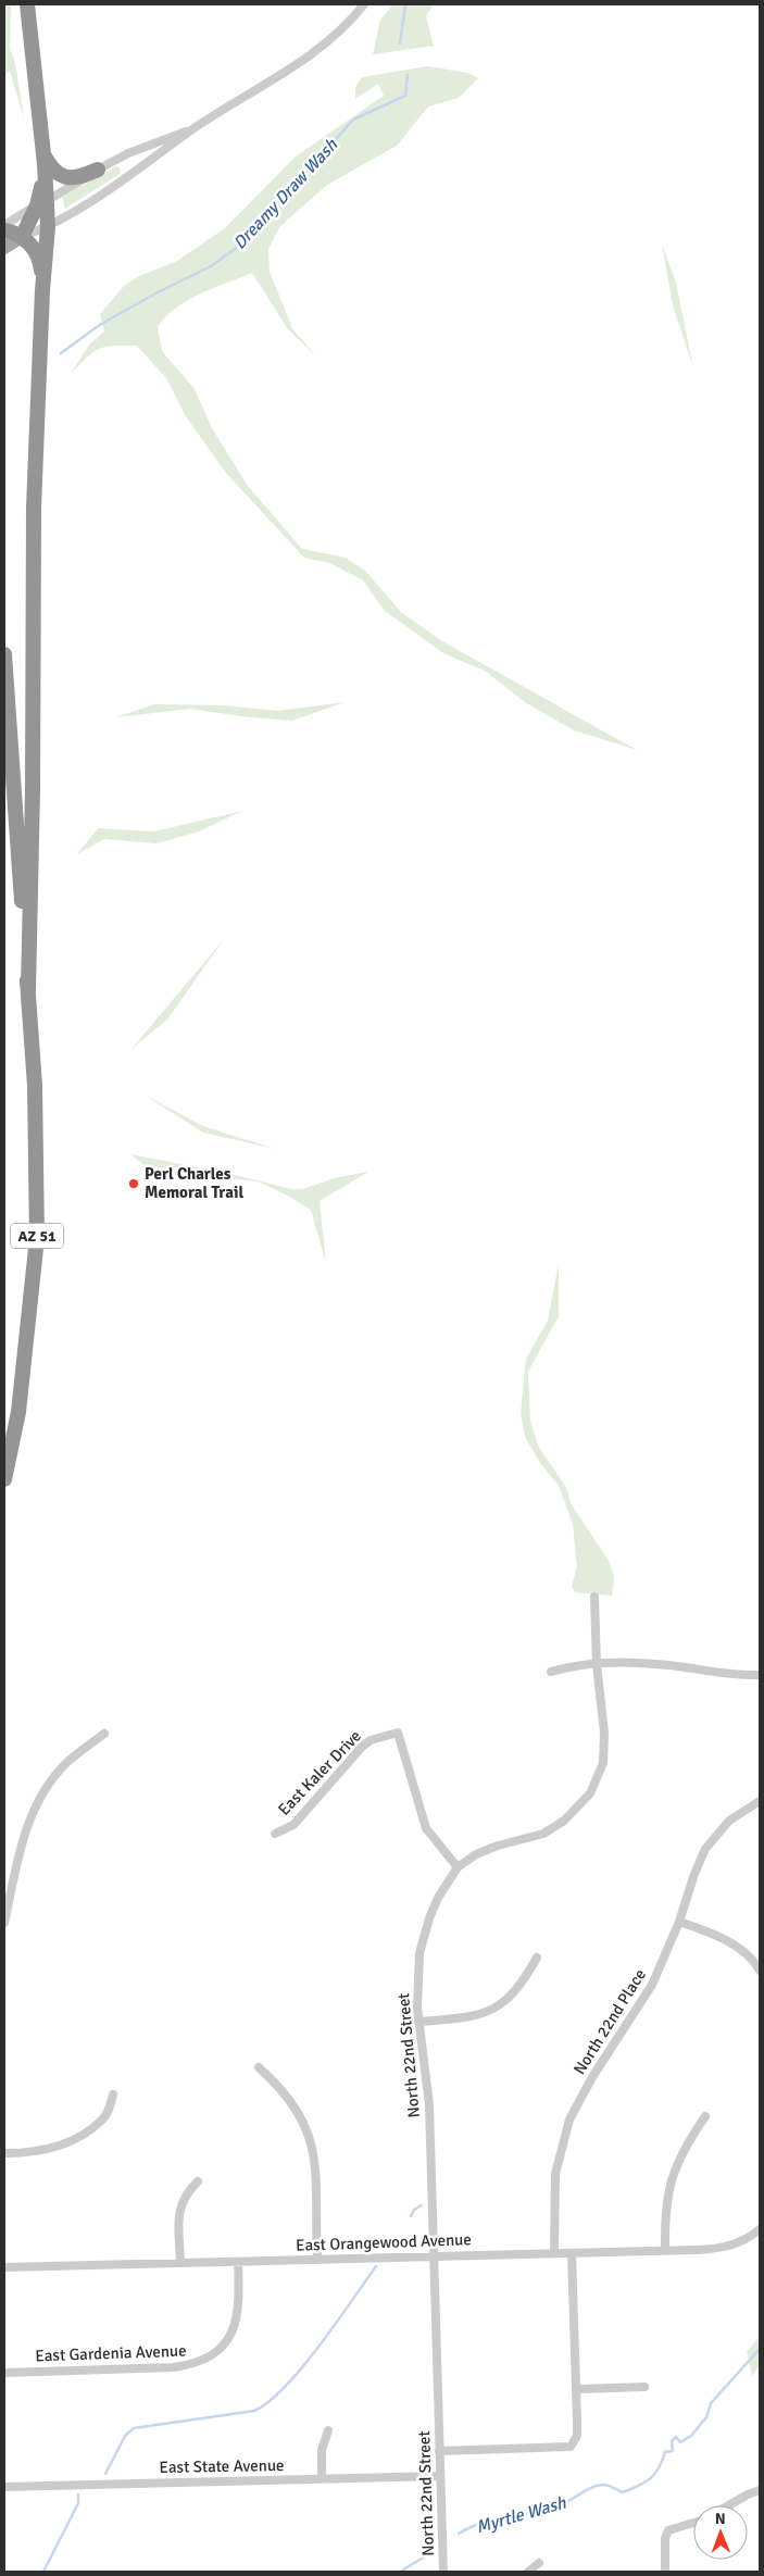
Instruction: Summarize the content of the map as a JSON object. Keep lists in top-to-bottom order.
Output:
{
  "streets": {
    "highway": ["AZ 51"],
    "street": [
      "East Kaler Drive",
      "North 22nd Place",
      "North 22nd Street",
      "East Orangewood Avenue",
      "East Gardenia Avenue",
      "East State Avenue"
    ]
  },
  "crossings": [
    ["East Kaler Drive", "North 22nd Street"],
    ["North 22nd Place", "East Orangewood Avenue"],
    ["North 22nd Street", "East Orangewood Avenue"],
    ["North 22nd Street", "East State Avenue"],
    ["East Orangewood Avenue", "East Gardenia Avenue"]
  ],
  "water": ["Dreamy Draw Wash", "Myrtle Wash"],
  "places": ["Perl Charles Memoral Trail"],
  "north": "top"
}
